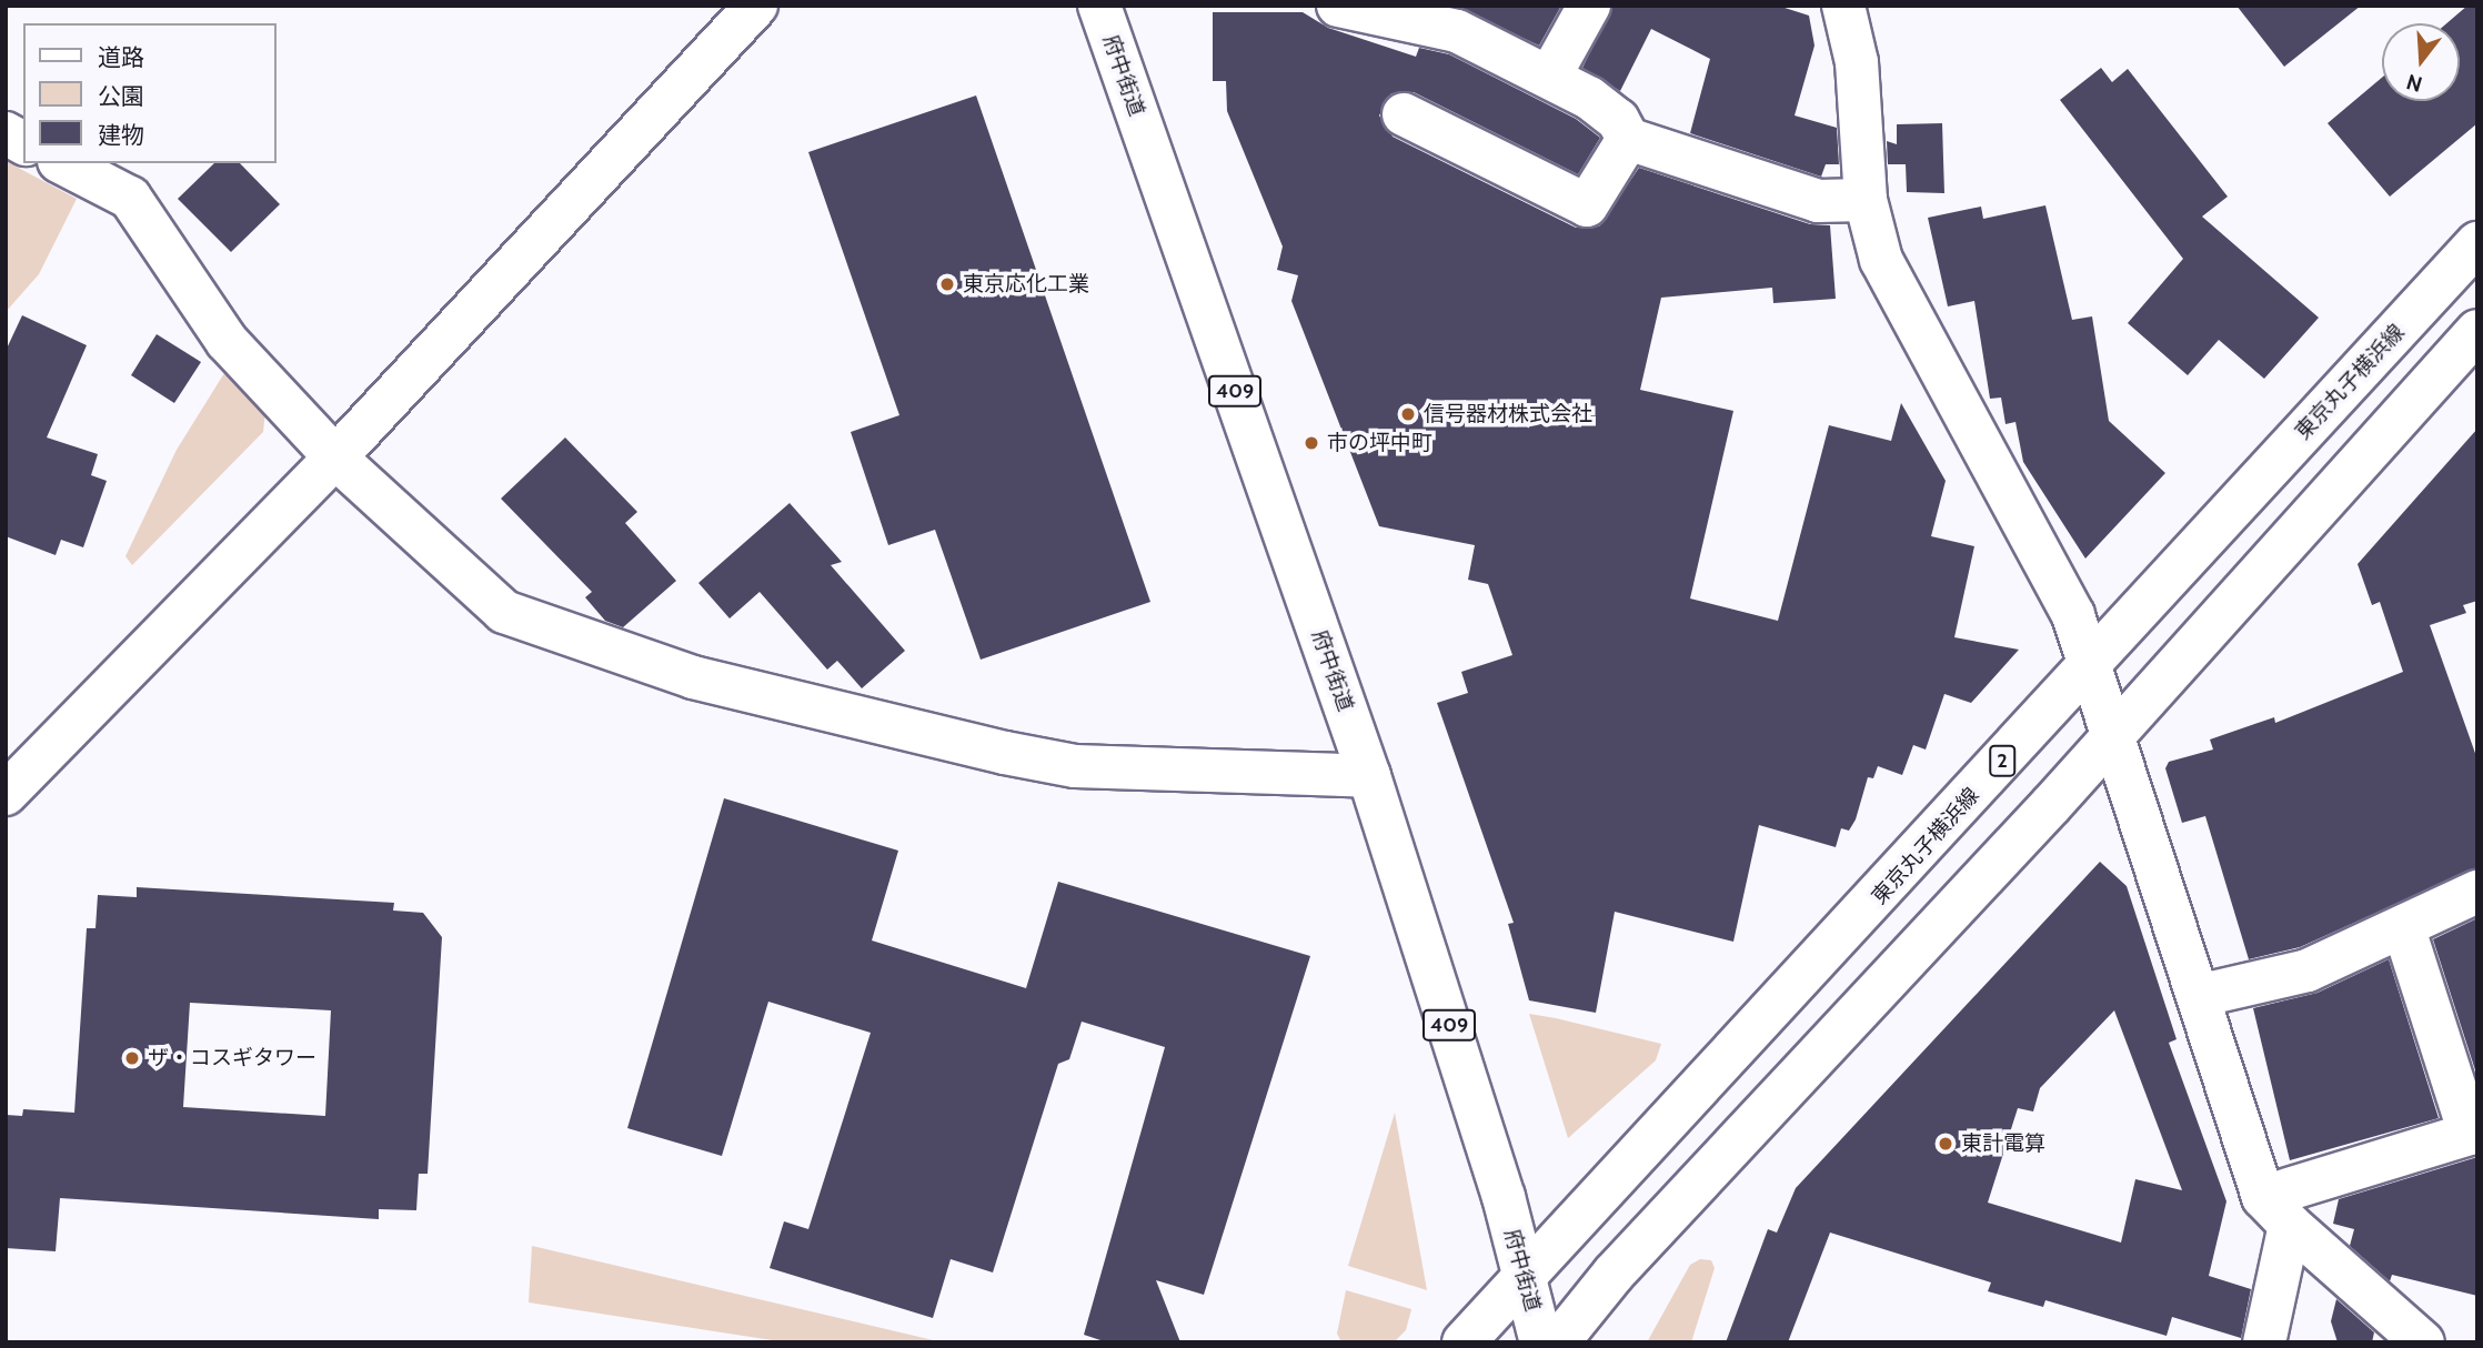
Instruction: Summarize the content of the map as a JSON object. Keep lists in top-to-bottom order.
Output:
{
  "streets": {
    "main road": [
      "府中街道",
      "東京丸子横浜線",
      "409",
      "2"
    ]
  },
  "crossings": [
    ["府中街道", "東京丸子横浜線"]
  ],
  "places": [
    "東京応化工業",
    "信号器材株式会社",
    "市の坪中町",
    "ザ・コスギタワー",
    "東計電算"
  ],
  "legend": ["道路", "公園", "建物"],
  "north": "bottom"
}
